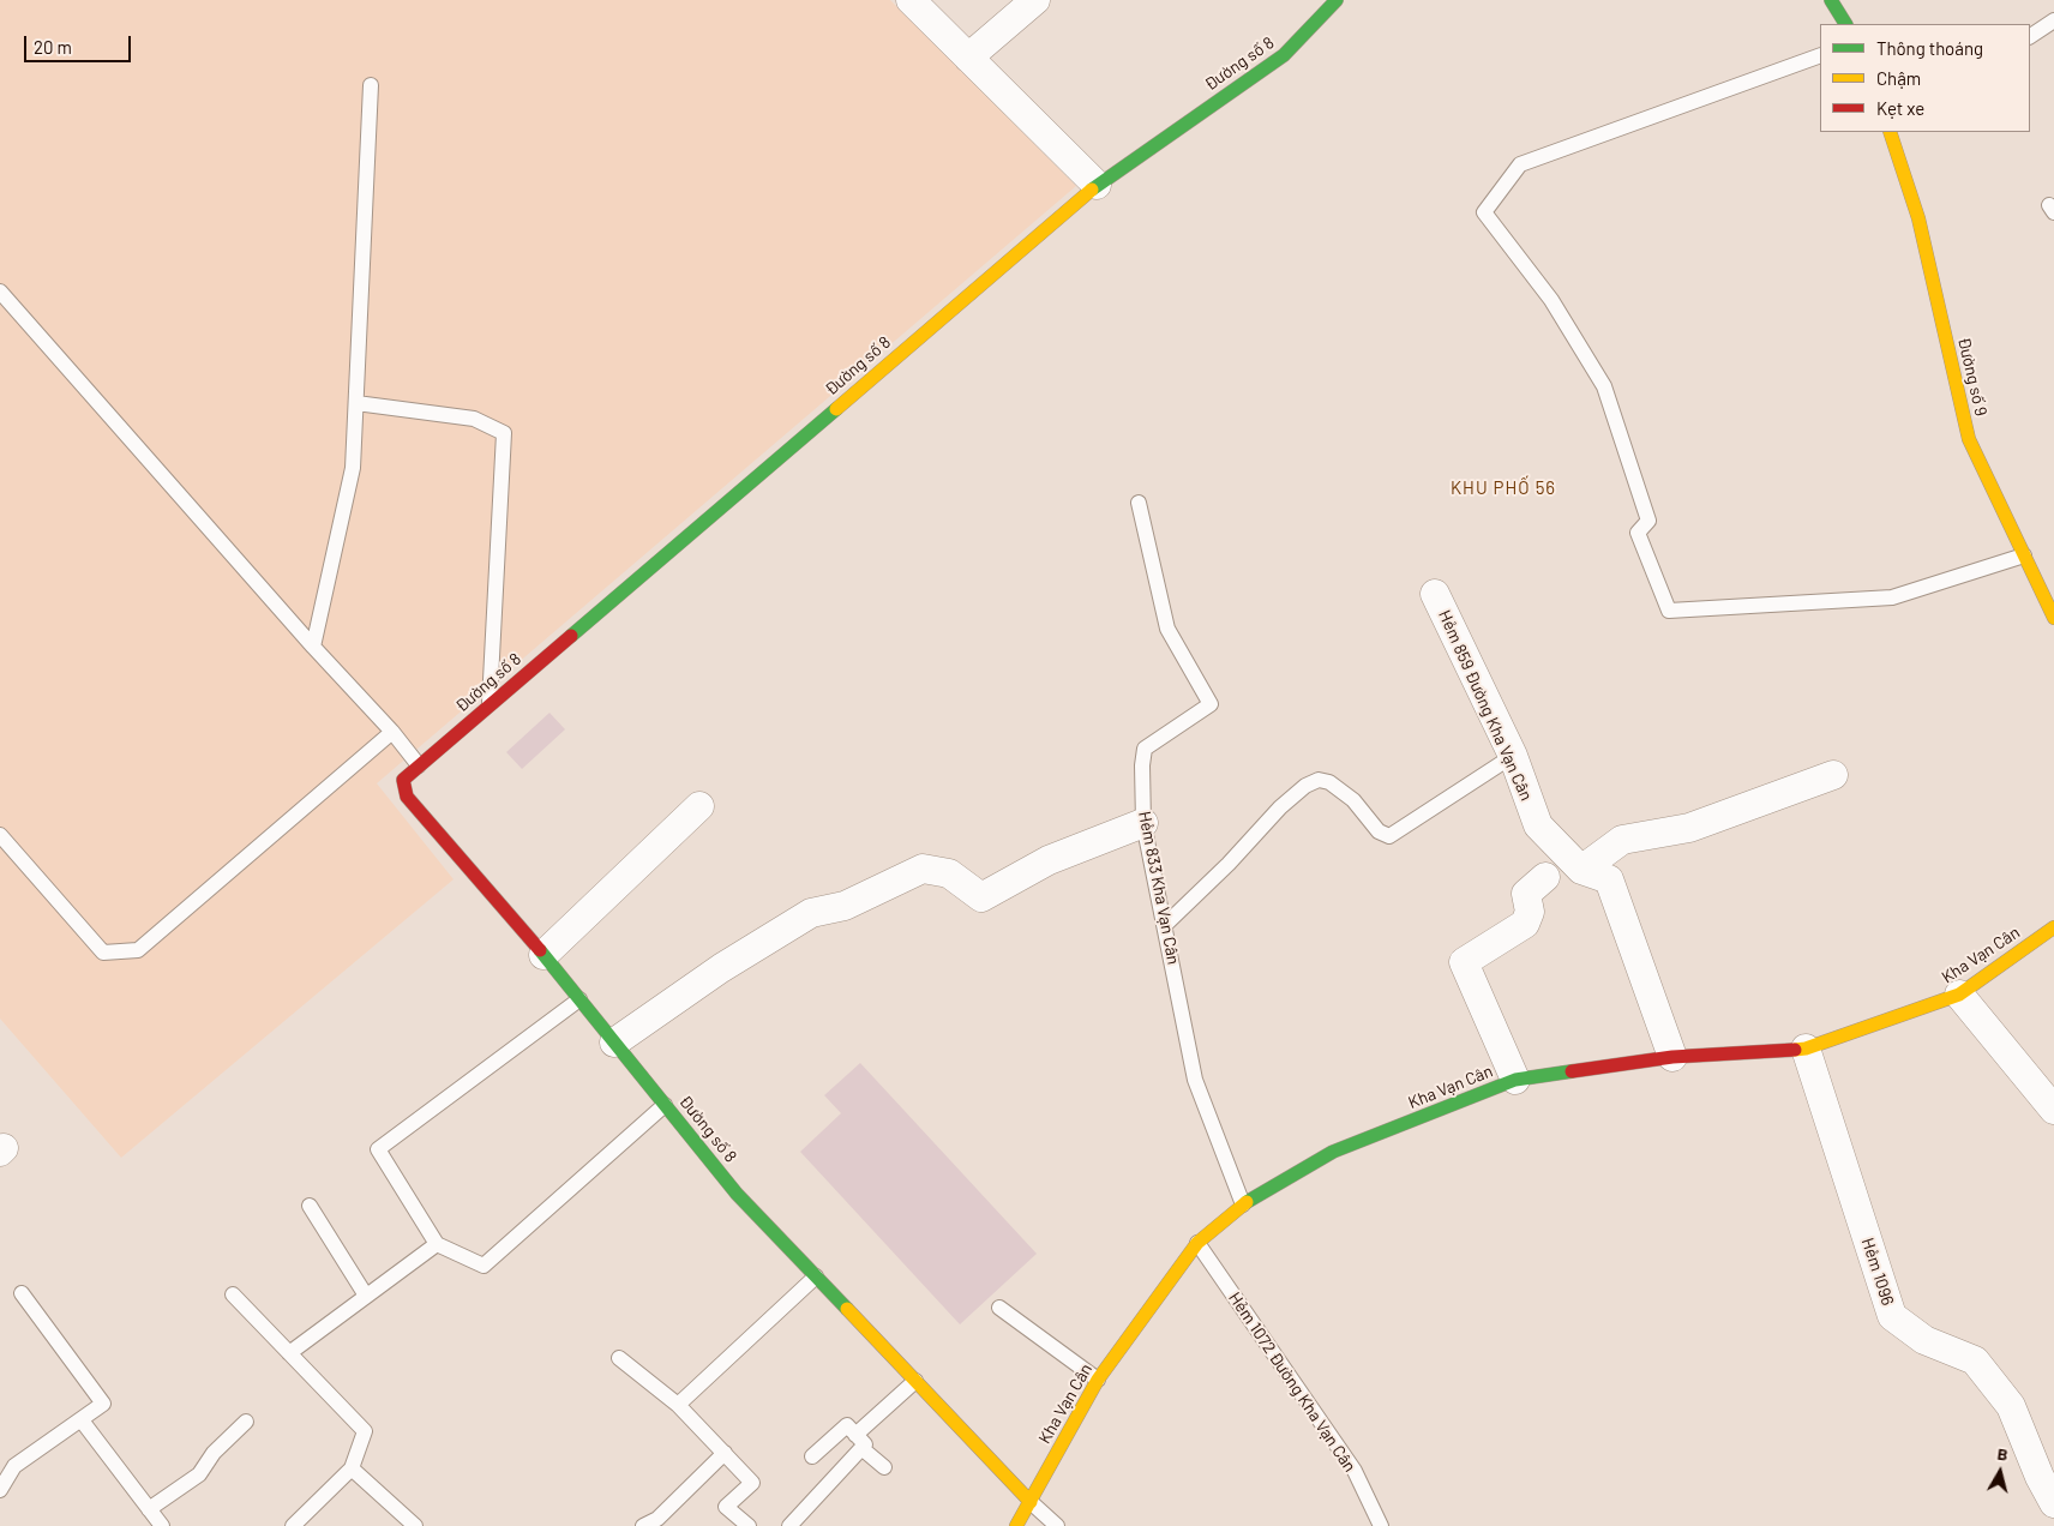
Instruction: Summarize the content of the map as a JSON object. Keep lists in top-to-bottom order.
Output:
{
  "streets": {
    "street": [
      "Đường số 8",
      "Đường số 9",
      "Hẻm 859 Đường Kha Vạn Cân",
      "Kha Vạn Cân",
      "Hẻm 1096"
    ],
    "lane": ["Hẻm 833 Kha Vạn Cân", "Hẻm 1072 Đường Kha Vạn Cân"]
  },
  "crossings": [
    ["Đường số 8", "Kha Vạn Cân"],
    ["Hẻm 859 Đường Kha Vạn Cân", "Kha Vạn Cân"],
    ["Hẻm 833 Kha Vạn Cân", "Kha Vạn Cân"],
    ["Kha Vạn Cân", "Hẻm 1096"],
    ["Kha Vạn Cân", "Hẻm 1072 Đường Kha Vạn Cân"]
  ],
  "districts": ["KHU PHỐ 56"],
  "legend": ["Thông thoáng", "Chậm", "Kẹt xe"],
  "scale_bar": "20 m",
  "north": "top"
}
